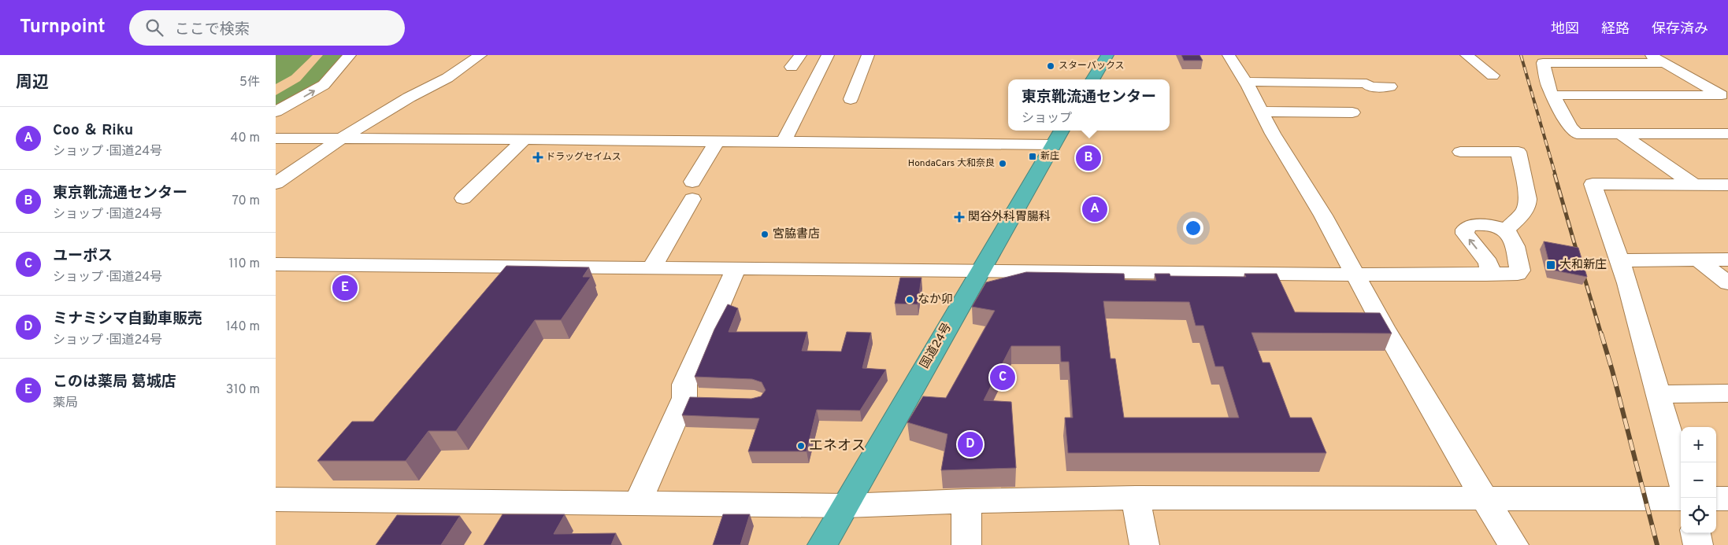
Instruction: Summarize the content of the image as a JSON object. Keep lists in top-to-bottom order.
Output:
{
  "streets": {
    "highway": ["国道24号"]
  },
  "places": {
    "other": [
      "スターバックス",
      "HondaCars 大和奈良",
      "宮脇書店",
      "なか卯",
      "エネオス"
    ],
    "transit": ["新庄", "大和新庄"],
    "health": ["ドラッグセイムス", "関谷外科胃腸科"]
  },
  "page": {
    "header": "Turnpoint",
    "search": "ここで検索",
    "nav": ["地図", "経路", "保存済み"],
    "heading": ["周辺", "5件"],
    "popup": ["東京靴流通センター", "ショップ"],
    "list": [
      {
        "mark": "A",
        "name": "Coo ＆ Riku",
        "note": "ショップ · 国道24号",
        "value": "40 m"
      },
      {
        "mark": "B",
        "name": "東京靴流通センター",
        "note": "ショップ · 国道24号",
        "value": "70 m"
      },
      {
        "mark": "C",
        "name": "ユーポス",
        "note": "ショップ · 国道24号",
        "value": "110 m"
      },
      {
        "mark": "D",
        "name": "ミナミシマ自動車販売",
        "note": "ショップ · 国道24号",
        "value": "140 m"
      },
      {
        "mark": "E",
        "name": "このは薬局 葛城店",
        "note": "薬局",
        "value": "310 m"
      }
    ],
    "pins": [
      "B",
      "A",
      "E",
      "C",
      "D"
    ],
    "map_buttons": ["+", "−"]
  }
}
